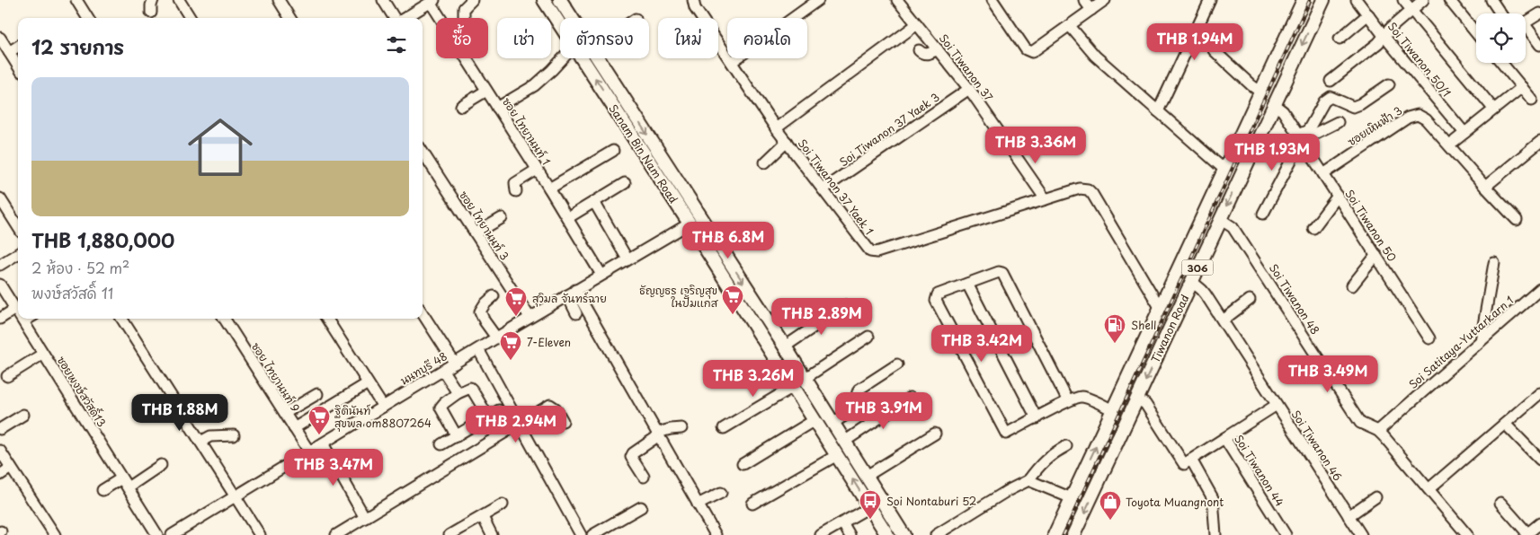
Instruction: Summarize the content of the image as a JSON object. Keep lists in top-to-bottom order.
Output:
{
  "streets": {
    "main road": ["Sanam Bin Nam Road", "306", "Tiwanon Road"],
    "street": [
      "Soi Tiwanon 50/1",
      "Soi Tiwanon 37",
      "ซอยเหินฟ้า 3",
      "Soi Tiwanon 37 Yaek 3",
      "ซอย ไทยานนท์ 1",
      "Soi Tiwanon 37 Yaek 1",
      "ซอย ไทยานนท์ 3",
      "Soi Tiwanon 50",
      "Soi Tiwanon 48",
      "Soi Satitaya-Yuttarkarn 1",
      "นนทบุรี 48",
      "ซอย ไทยานนท์ 9",
      "ซอยพงษ์สวัสดิ์13",
      "Soi Tiwanon 46",
      "Soi Tiwanon 44"
    ]
  },
  "crossings": [
    ["Soi Tiwanon 37", "Soi Tiwanon 37 Yaek 3"],
    ["Soi Tiwanon 37", "Soi Tiwanon 37 Yaek 1"],
    ["ซอยเหินฟ้า 3", "Soi Tiwanon 50"],
    ["Soi Tiwanon 37 Yaek 3", "Soi Tiwanon 37 Yaek 1"],
    ["ซอย ไทยานนท์ 1", "นนทบุรี 48"],
    ["Sanam Bin Nam Road", "นนทบุรี 48"],
    ["ซอย ไทยานนท์ 3", "นนทบุรี 48"],
    ["Soi Tiwanon 50", "Tiwanon Road"],
    ["Soi Tiwanon 48", "Tiwanon Road"],
    ["Soi Tiwanon 48", "Soi Satitaya-Yuttarkarn 1"],
    ["Tiwanon Road", "Soi Tiwanon 46"],
    ["นนทบุรี 48", "ซอย ไทยานนท์ 9"]
  ],
  "places": {
    "supermarket": [
      "ธัญญธร เจริญสุข ในปั้มแกส",
      "สุวิมล จันทร์ฉาย",
      "7-Eleven",
      "ฐิตินันท์ สุขพล om8807264"
    ],
    "fuel station": ["Shell"],
    "bus stop": ["Soi Nontaburi 52"],
    "shop": ["Toyota Muangnont"]
  },
  "page": {
    "chip": [
      "ซื้อ",
      "เช่า",
      "ตัวกรอง",
      "ใหม่",
      "คอนโด"
    ],
    "heading": "12 รายการ",
    "price": [
      "THB 1.94M",
      "THB 3.36M",
      "THB 1.93M",
      "THB 6.8M",
      "THB 2.89M",
      "THB 3.42M",
      "THB 3.49M",
      "THB 3.26M",
      "THB 3.91M",
      "THB 1.88M",
      "THB 2.94M",
      "THB 3.47M"
    ],
    "list": [
      {
        "name": "THB 1,880,000",
        "note": "2 ห้อง · 52 m² · พงษ์สวัสดิ์ 11"
      }
    ]
  }
}
